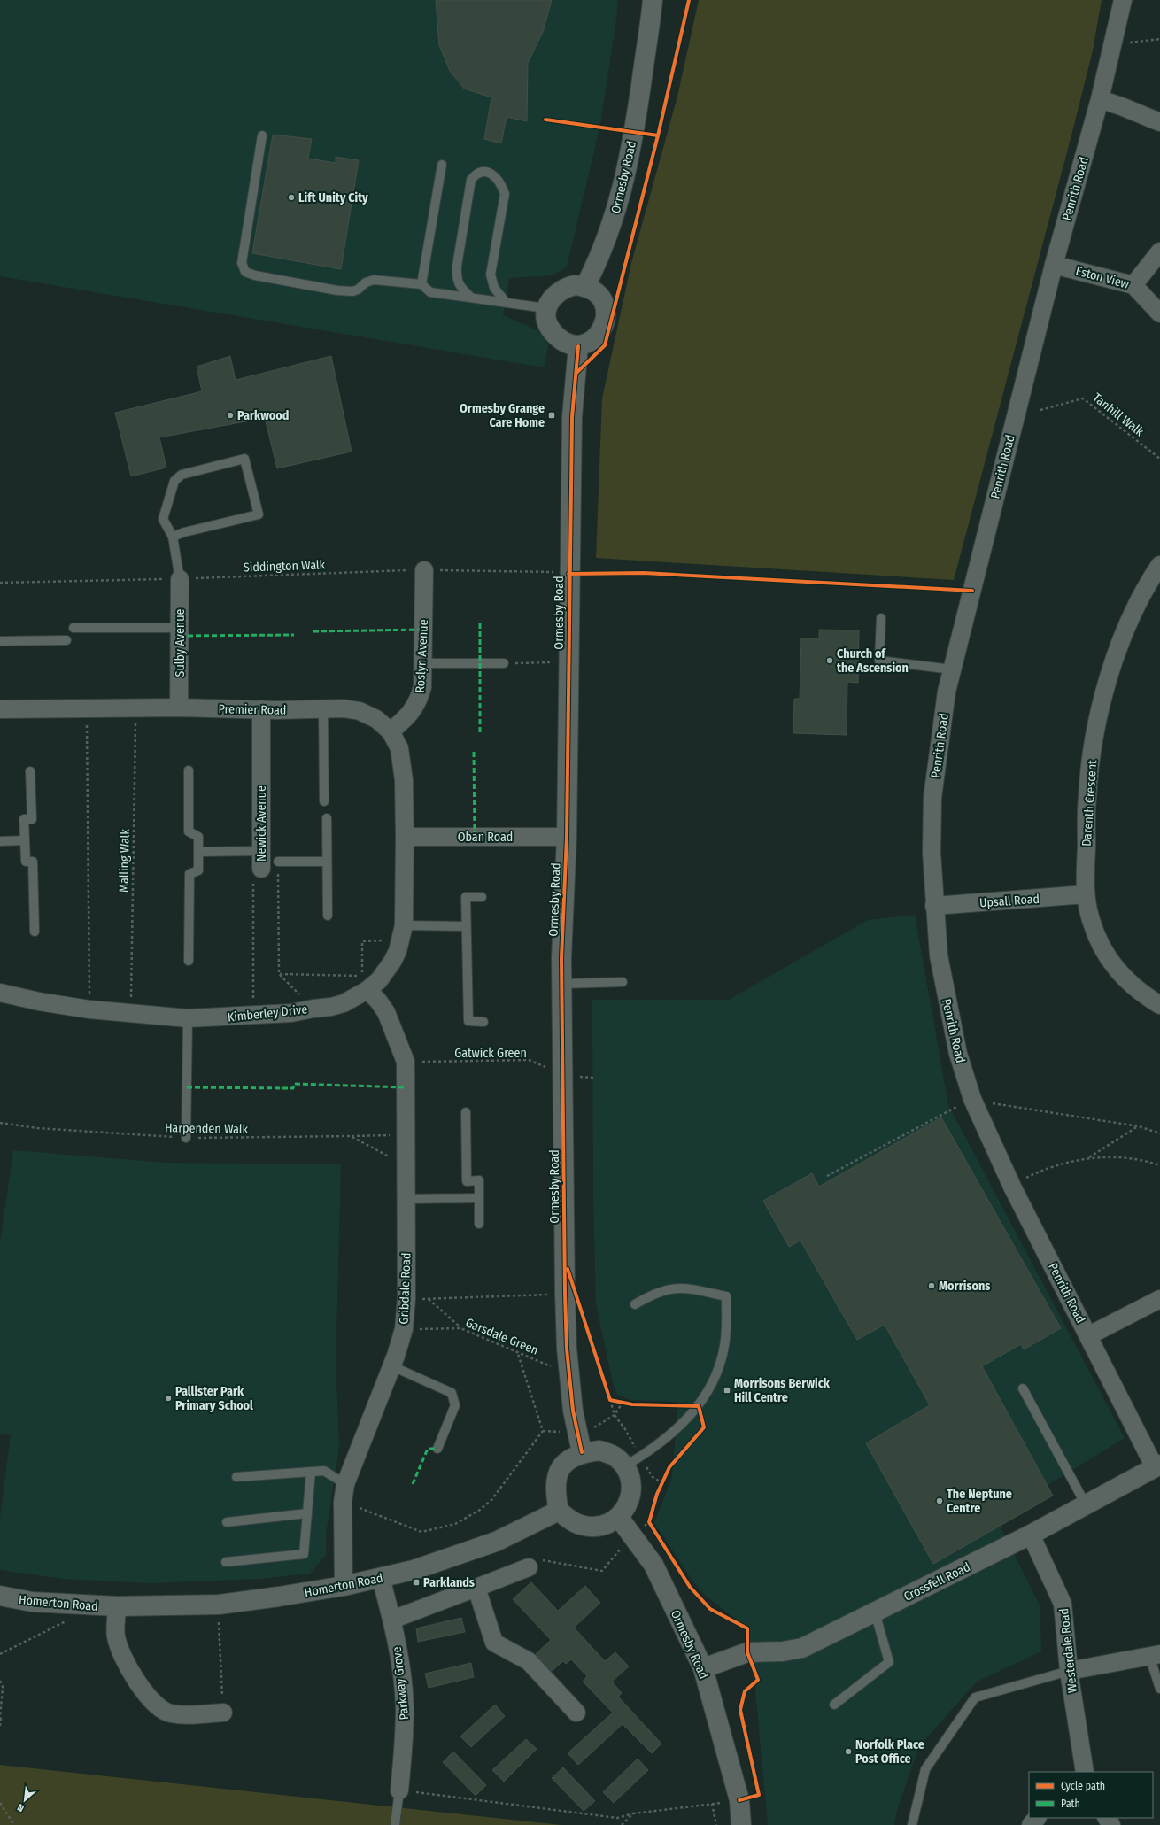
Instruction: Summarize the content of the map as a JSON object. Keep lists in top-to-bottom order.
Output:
{
  "streets": {
    "street": [
      "Ormesby Road",
      "Penrith Road",
      "Eston View",
      "Sulby Avenue",
      "Roslyn Avenue",
      "Premier Road",
      "Darenth Crescent",
      "Newick Avenue",
      "Oban Road",
      "Upsall Road",
      "Kimberley Drive",
      "Gribdale Road",
      "Crossfell Road",
      "Homerton Road",
      "Westerdale Road",
      "Parkway Grove"
    ],
    "path": [
      "Tanhill Walk",
      "Siddington Walk",
      "Malling Walk",
      "Gatwick Green",
      "Harpenden Walk",
      "Garsdale Green"
    ]
  },
  "crossings": [
    ["Ormesby Road", "Siddington Walk"],
    ["Ormesby Road", "Oban Road"],
    ["Ormesby Road", "Gatwick Green"],
    ["Ormesby Road", "Garsdale Green"],
    ["Ormesby Road", "Crossfell Road"],
    ["Ormesby Road", "Homerton Road"],
    ["Penrith Road", "Eston View"],
    ["Penrith Road", "Upsall Road"],
    ["Penrith Road", "Crossfell Road"],
    ["Siddington Walk", "Sulby Avenue"],
    ["Siddington Walk", "Roslyn Avenue"],
    ["Sulby Avenue", "Premier Road"],
    ["Roslyn Avenue", "Premier Road"],
    ["Premier Road", "Newick Avenue"],
    ["Premier Road", "Oban Road"],
    ["Premier Road", "Malling Walk"],
    ["Premier Road", "Kimberley Drive"],
    ["Darenth Crescent", "Upsall Road"],
    ["Newick Avenue", "Kimberley Drive"],
    ["Oban Road", "Kimberley Drive"],
    ["Malling Walk", "Kimberley Drive"],
    ["Kimberley Drive", "Gribdale Road"],
    ["Gatwick Green", "Gribdale Road"],
    ["Harpenden Walk", "Gribdale Road"],
    ["Gribdale Road", "Garsdale Green"],
    ["Gribdale Road", "Homerton Road"],
    ["Crossfell Road", "Westerdale Road"],
    ["Homerton Road", "Parkway Grove"]
  ],
  "places": {
    "other": [
      "Lift Unity City",
      "Parkwood",
      "Church of the Ascension",
      "Morrisons",
      "Pallister Park Primary School",
      "The Neptune Centre",
      "Norfolk Place Post Office"
    ],
    "transit": ["Ormesby Grange Care Home", "Morrisons Berwick Hill Centre", "Parklands"]
  },
  "legend": ["Cycle path", "Path"],
  "north": "bottom left"
}
